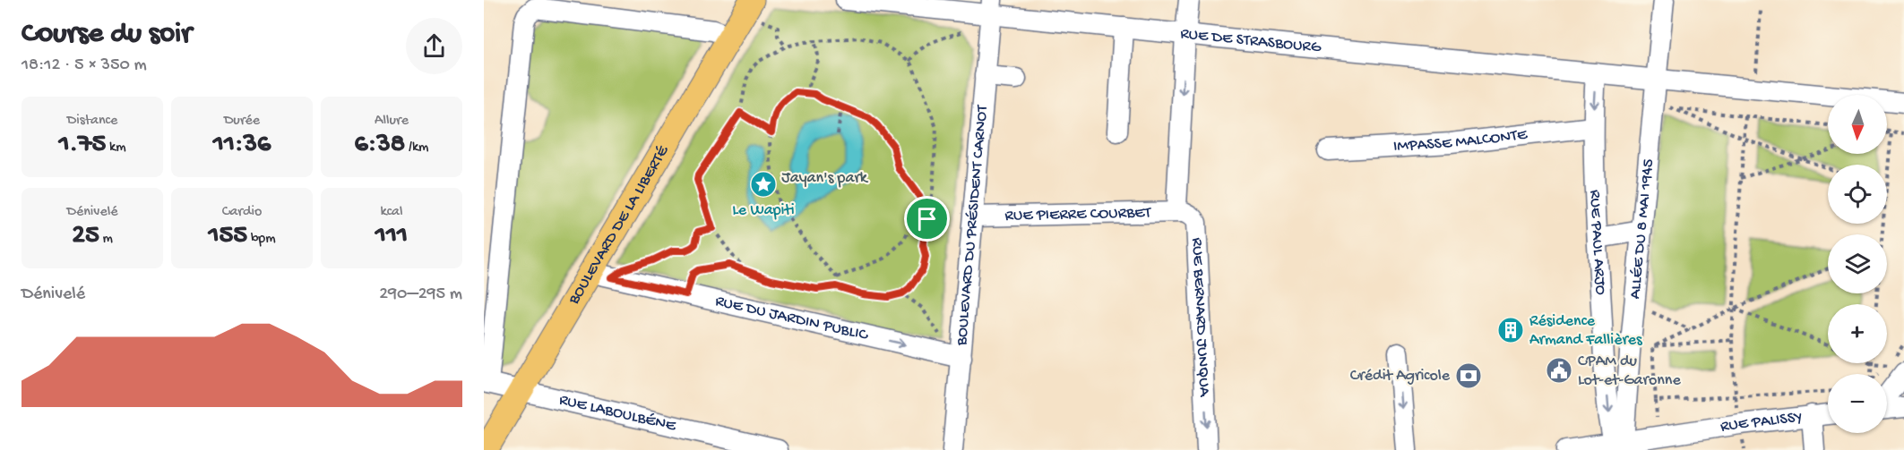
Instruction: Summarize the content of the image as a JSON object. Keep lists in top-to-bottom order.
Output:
{
  "streets": {
    "main road": ["BOULEVARD DE LA LIBERTÉ"],
    "street": [
      "RUE DE STRASBOURG",
      "IMPASSE MALCONTE",
      "RUE PIERRE COURBET",
      "BOULEVARD DU PRÉSIDENT CARNOT",
      "ALLÉE DU 8 MAI 1945",
      "RUE PAUL ARJO",
      "RUE BERNARD JUNQUA",
      "RUE DU JARDIN PUBLIC",
      "RUE LABOULBÉNE",
      "RUE PALISSY"
    ]
  },
  "crossings": [
    ["RUE DE STRASBOURG", "BOULEVARD DU PRÉSIDENT CARNOT"],
    ["RUE DE STRASBOURG", "ALLÉE DU 8 MAI 1945"],
    ["RUE DE STRASBOURG", "RUE PAUL ARJO"],
    ["RUE DE STRASBOURG", "RUE BERNARD JUNQUA"],
    ["IMPASSE MALCONTE", "RUE PAUL ARJO"],
    ["RUE PIERRE COURBET", "BOULEVARD DU PRÉSIDENT CARNOT"],
    ["RUE PIERRE COURBET", "RUE BERNARD JUNQUA"],
    ["BOULEVARD DE LA LIBERTÉ", "RUE DU JARDIN PUBLIC"],
    ["BOULEVARD DE LA LIBERTÉ", "RUE LABOULBÉNE"],
    ["BOULEVARD DU PRÉSIDENT CARNOT", "RUE DU JARDIN PUBLIC"],
    ["ALLÉE DU 8 MAI 1945", "RUE PAUL ARJO"],
    ["ALLÉE DU 8 MAI 1945", "RUE PALISSY"],
    ["RUE PAUL ARJO", "RUE PALISSY"]
  ],
  "one_way": ["RUE PAUL ARJO", "RUE BERNARD JUNQUA", "RUE DU JARDIN PUBLIC"],
  "parks": ["Jayan's park"],
  "places": {
    "place": ["Le Wapiti"],
    "building": ["Résidence Armand Fallières"],
    "public building": ["CPAM du Lot-et-Garonne"],
    "bank": ["Crédit Agricole"]
  },
  "north": "bottom",
  "page": {
    "heading": ["Course du soir", "18:12 · 5 × 350 m"],
    "stats": [
      ["Distance", "1.75 km"],
      ["Durée", "11:36"],
      ["Allure", "6:38 /km"],
      ["Dénivelé", "25 m"],
      ["Cardio", "155 bpm"],
      ["kcal", "111"]
    ],
    "map_buttons": ["+", "−"],
    "chart": ["Dénivelé", "290–295 m"]
  }
}
